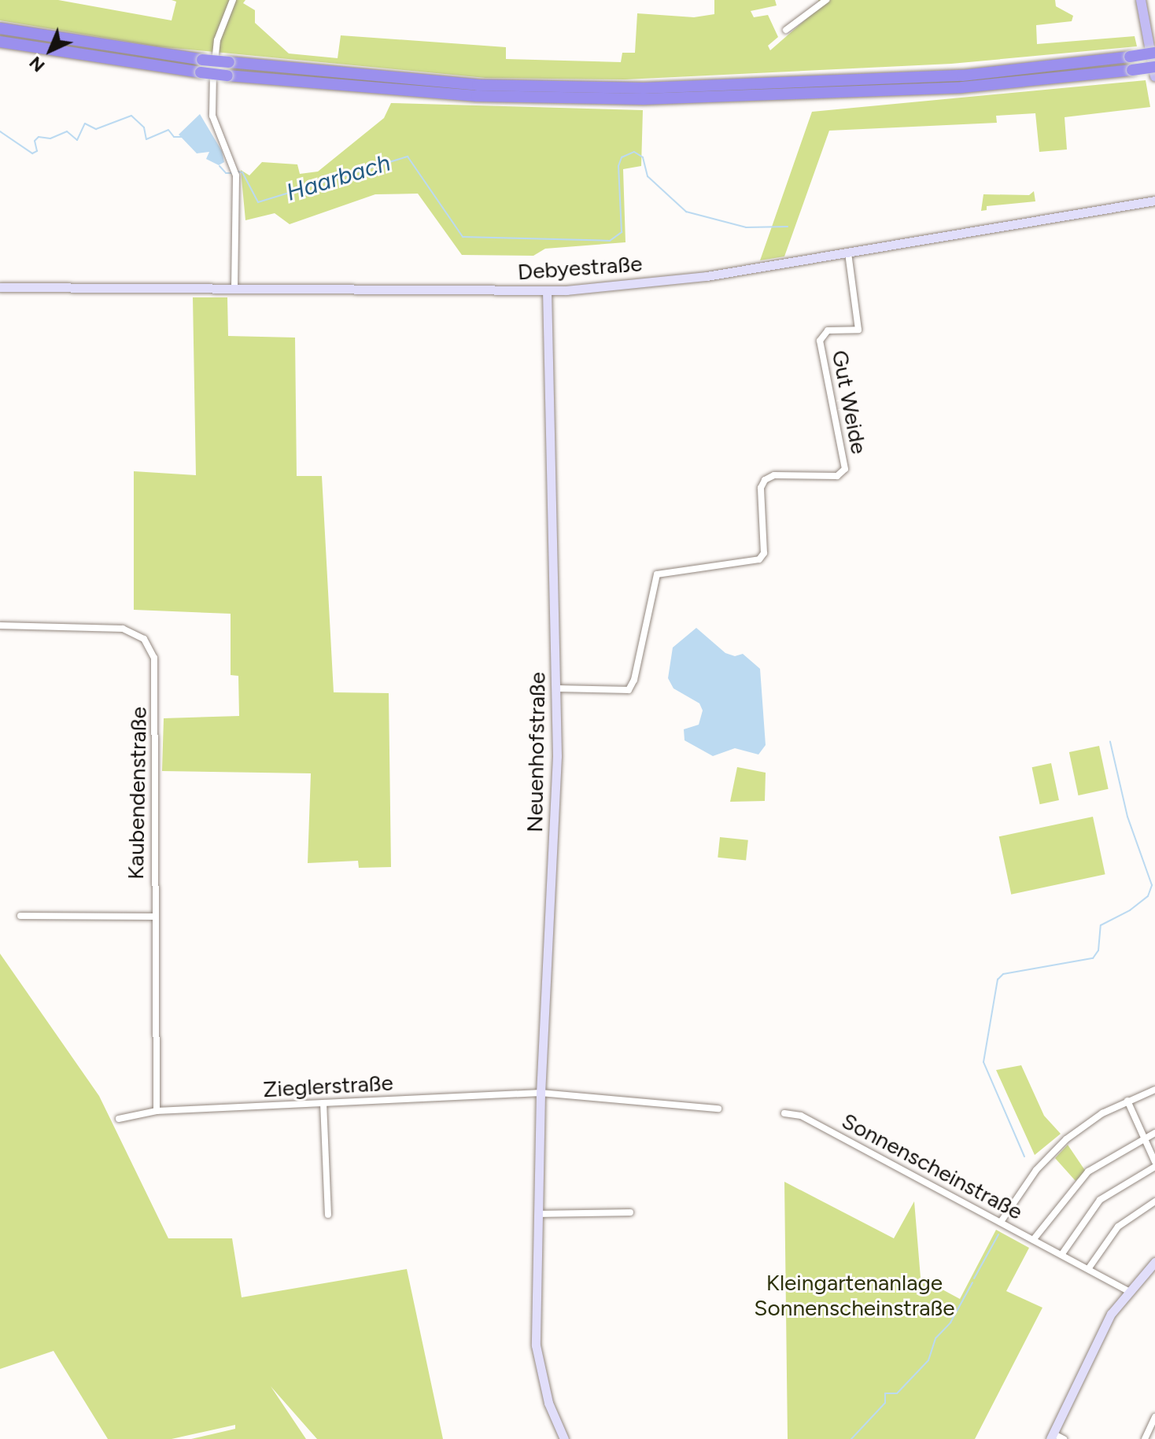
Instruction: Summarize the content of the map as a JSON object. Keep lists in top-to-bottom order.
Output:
{
  "streets": {
    "street": [
      "Debyestraße",
      "Gut Weide",
      "Neuenhofstraße",
      "Kaubendenstraße",
      "Zieglerstraße",
      "Sonnenscheinstraße"
    ]
  },
  "crossings": [
    ["Debyestraße", "Gut Weide"],
    ["Debyestraße", "Neuenhofstraße"],
    ["Gut Weide", "Neuenhofstraße"],
    ["Neuenhofstraße", "Zieglerstraße"],
    ["Kaubendenstraße", "Zieglerstraße"]
  ],
  "water": ["Haarbach"],
  "parks": ["Kleingartenanlage Sonnenscheinstraße"],
  "north": "bottom left"
}
